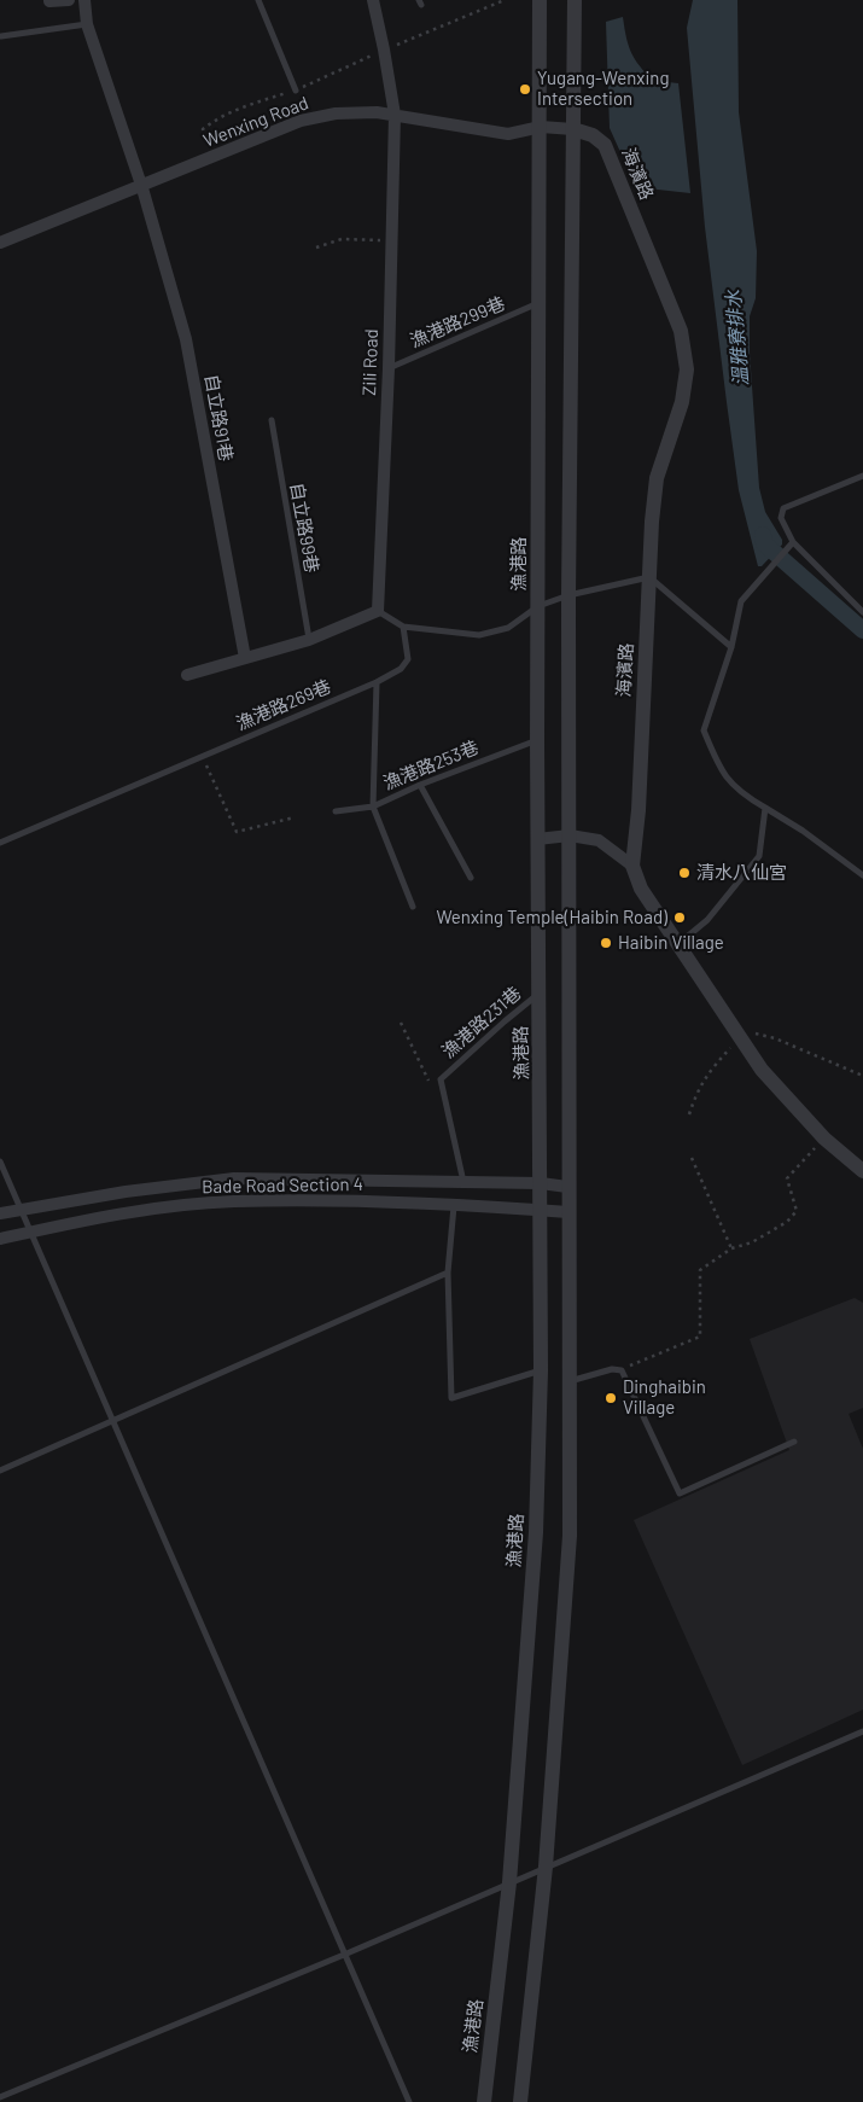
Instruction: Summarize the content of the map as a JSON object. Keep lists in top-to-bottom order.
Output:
{
  "streets": {
    "street": [
      "Wenxing Road",
      "海濱路",
      "Zili Road",
      "自立路91巷",
      "漁港路",
      "Bade Road Section 4"
    ],
    "lane": [
      "漁港路299巷",
      "自立路99巷",
      "漁港路269巷",
      "漁港路253巷",
      "漁港路231巷"
    ]
  },
  "crossings": [
    ["Wenxing Road", "海濱路"],
    ["Wenxing Road", "Zili Road"],
    ["Wenxing Road", "自立路91巷"],
    ["Wenxing Road", "漁港路"],
    ["漁港路299巷", "Zili Road"],
    ["漁港路299巷", "漁港路"],
    ["漁港路", "漁港路253巷"],
    ["漁港路", "漁港路231巷"],
    ["漁港路", "Bade Road Section 4"],
    ["漁港路231巷", "Bade Road Section 4"]
  ],
  "water": ["溫雅寮排水"],
  "places": [
    "Yugang-Wenxing Intersection",
    "清水八仙宮",
    "Wenxing Temple(Haibin Road)",
    "Haibin Village",
    "Dinghaibin Village"
  ]
}
